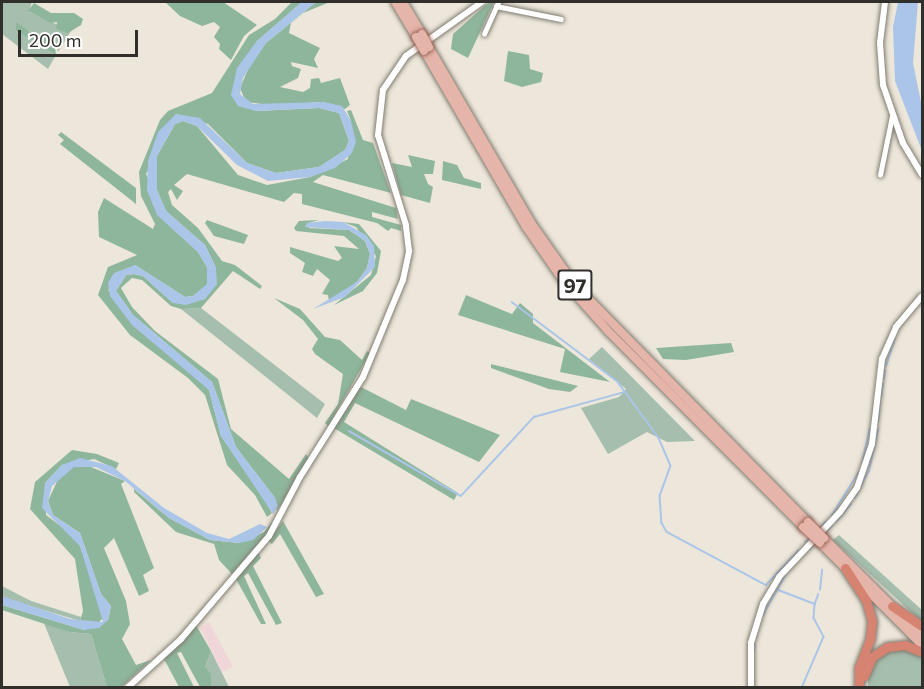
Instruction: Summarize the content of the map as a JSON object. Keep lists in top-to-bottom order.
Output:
{
  "streets": {
    "main road": ["97"]
  },
  "scale_bar": "200 m"
}
